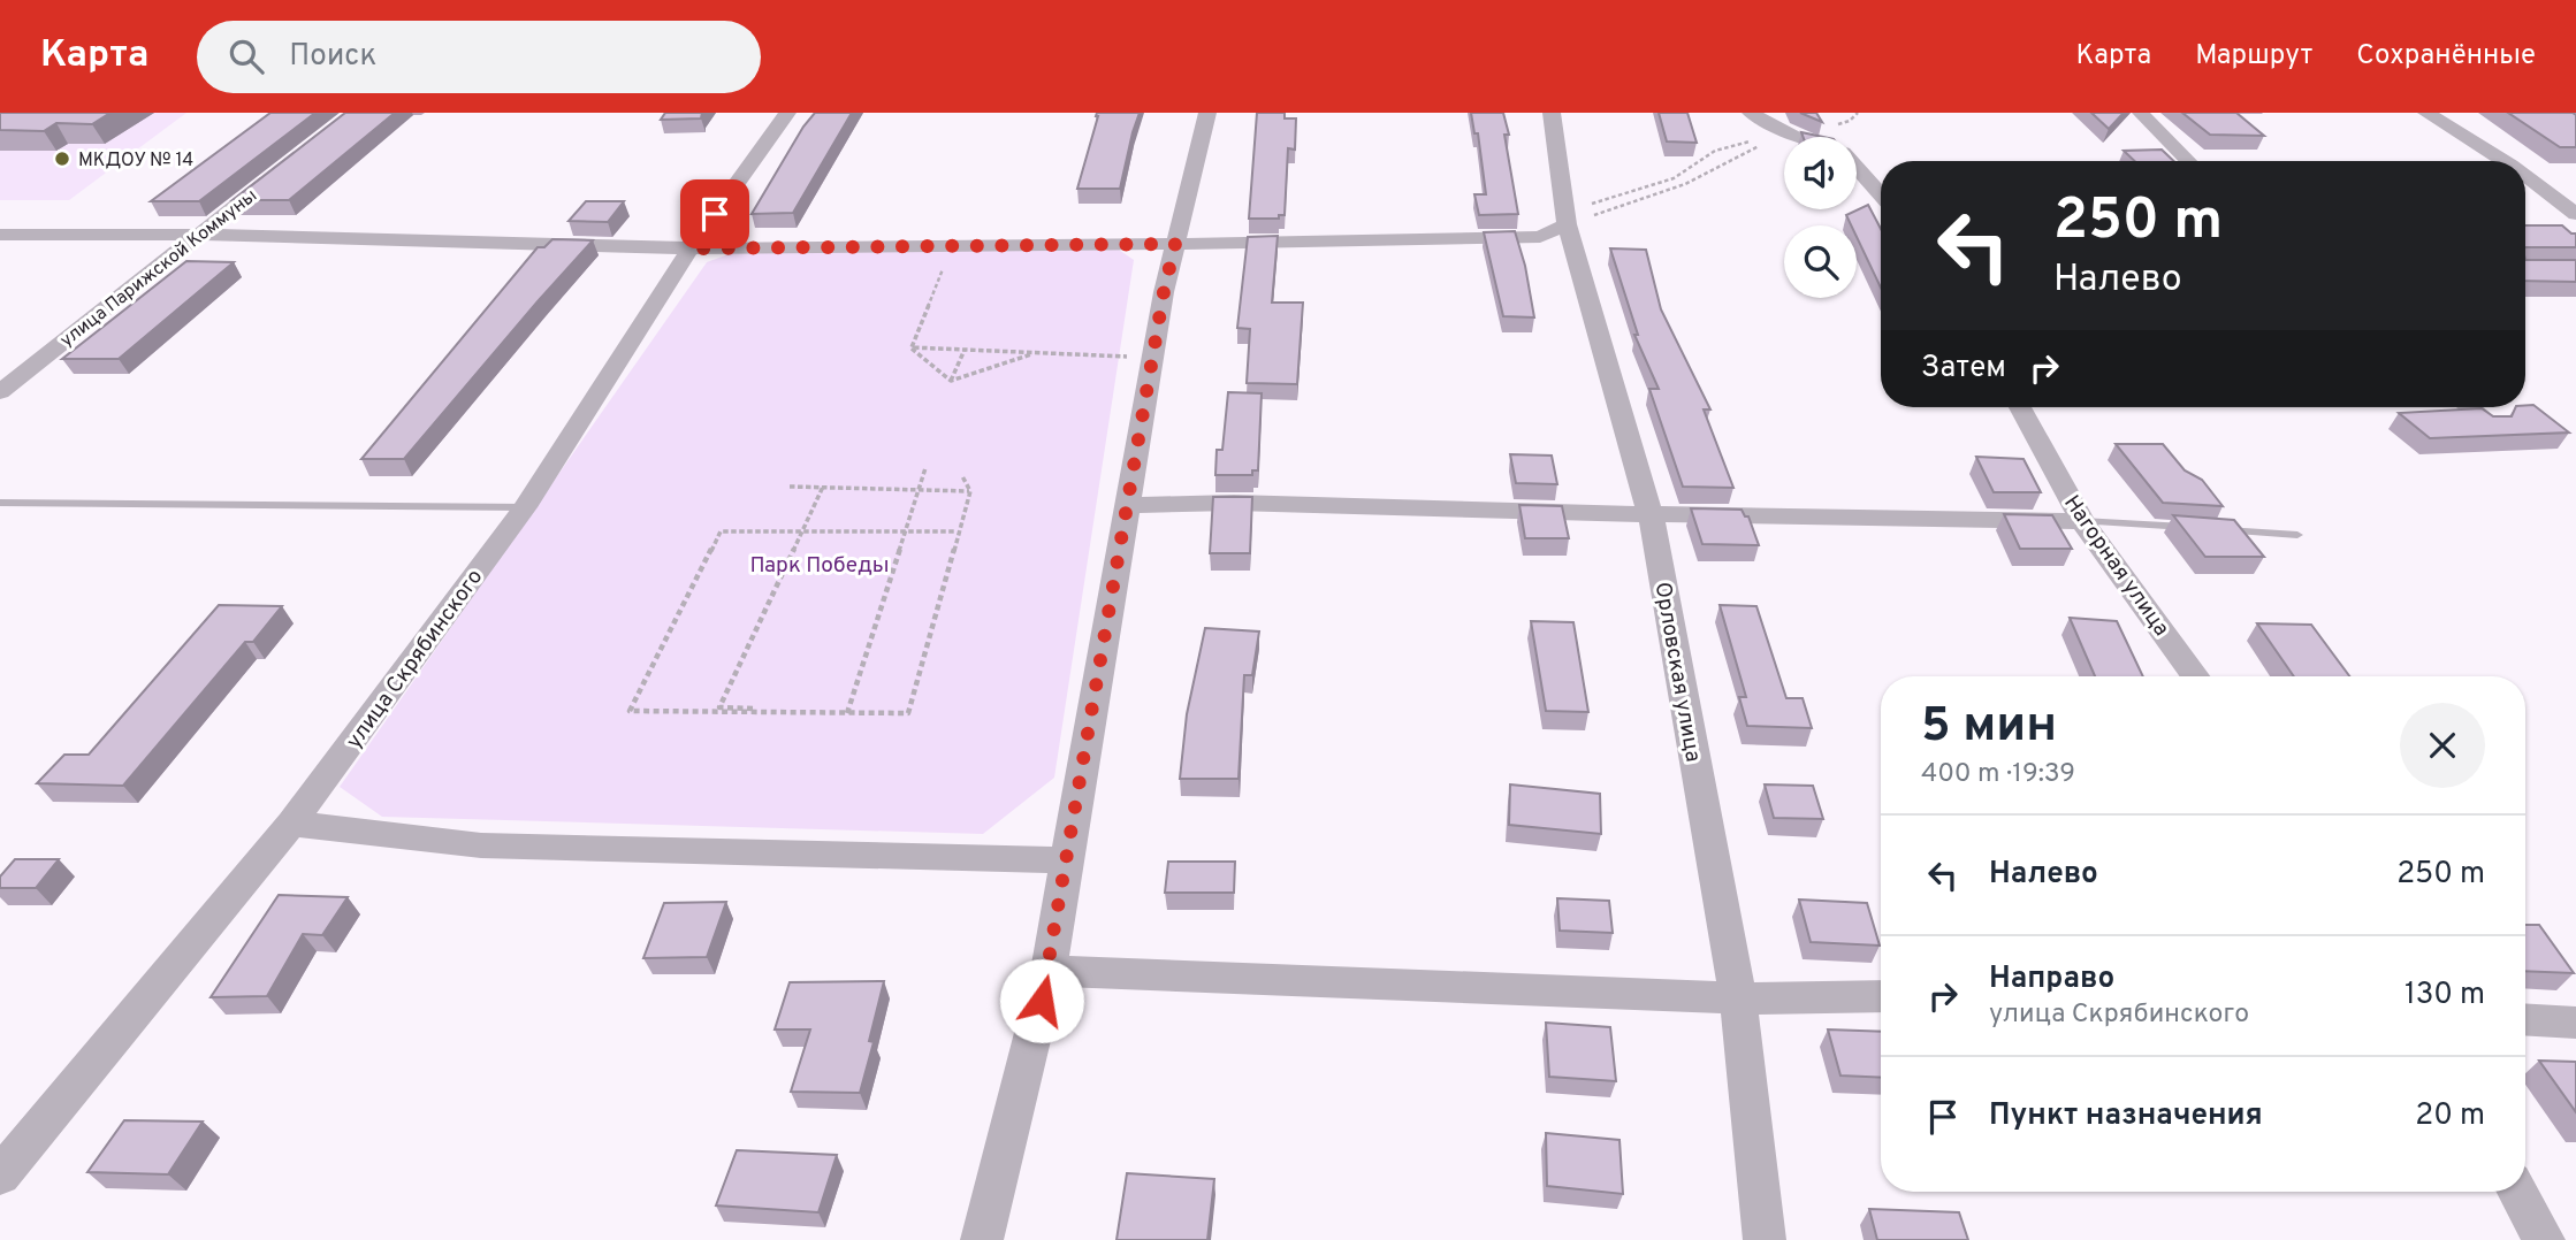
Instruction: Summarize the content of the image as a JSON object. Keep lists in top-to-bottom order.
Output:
{
  "streets": {
    "street": [
      "улица Парижской Коммуны",
      "Нагорная улица",
      "улица Скрябинского",
      "Орловская улица"
    ]
  },
  "parks": ["Парк Победы"],
  "places": ["МКДОУ № 14"],
  "page": {
    "header": "Карта",
    "search": "Поиск",
    "nav": ["Карта", "Маршрут", "Сохранённые"],
    "turn": ["250 m", "Налево"],
    "then": "Затем",
    "heading": ["5 мин", "400 m · 19:39"],
    "list": [
      {
        "name": "Налево",
        "value": "250 m"
      },
      {
        "name": "Направо",
        "note": "улица Скрябинского",
        "value": "130 m"
      },
      {
        "name": "Пункт назначения",
        "value": "20 m"
      }
    ]
  }
}
